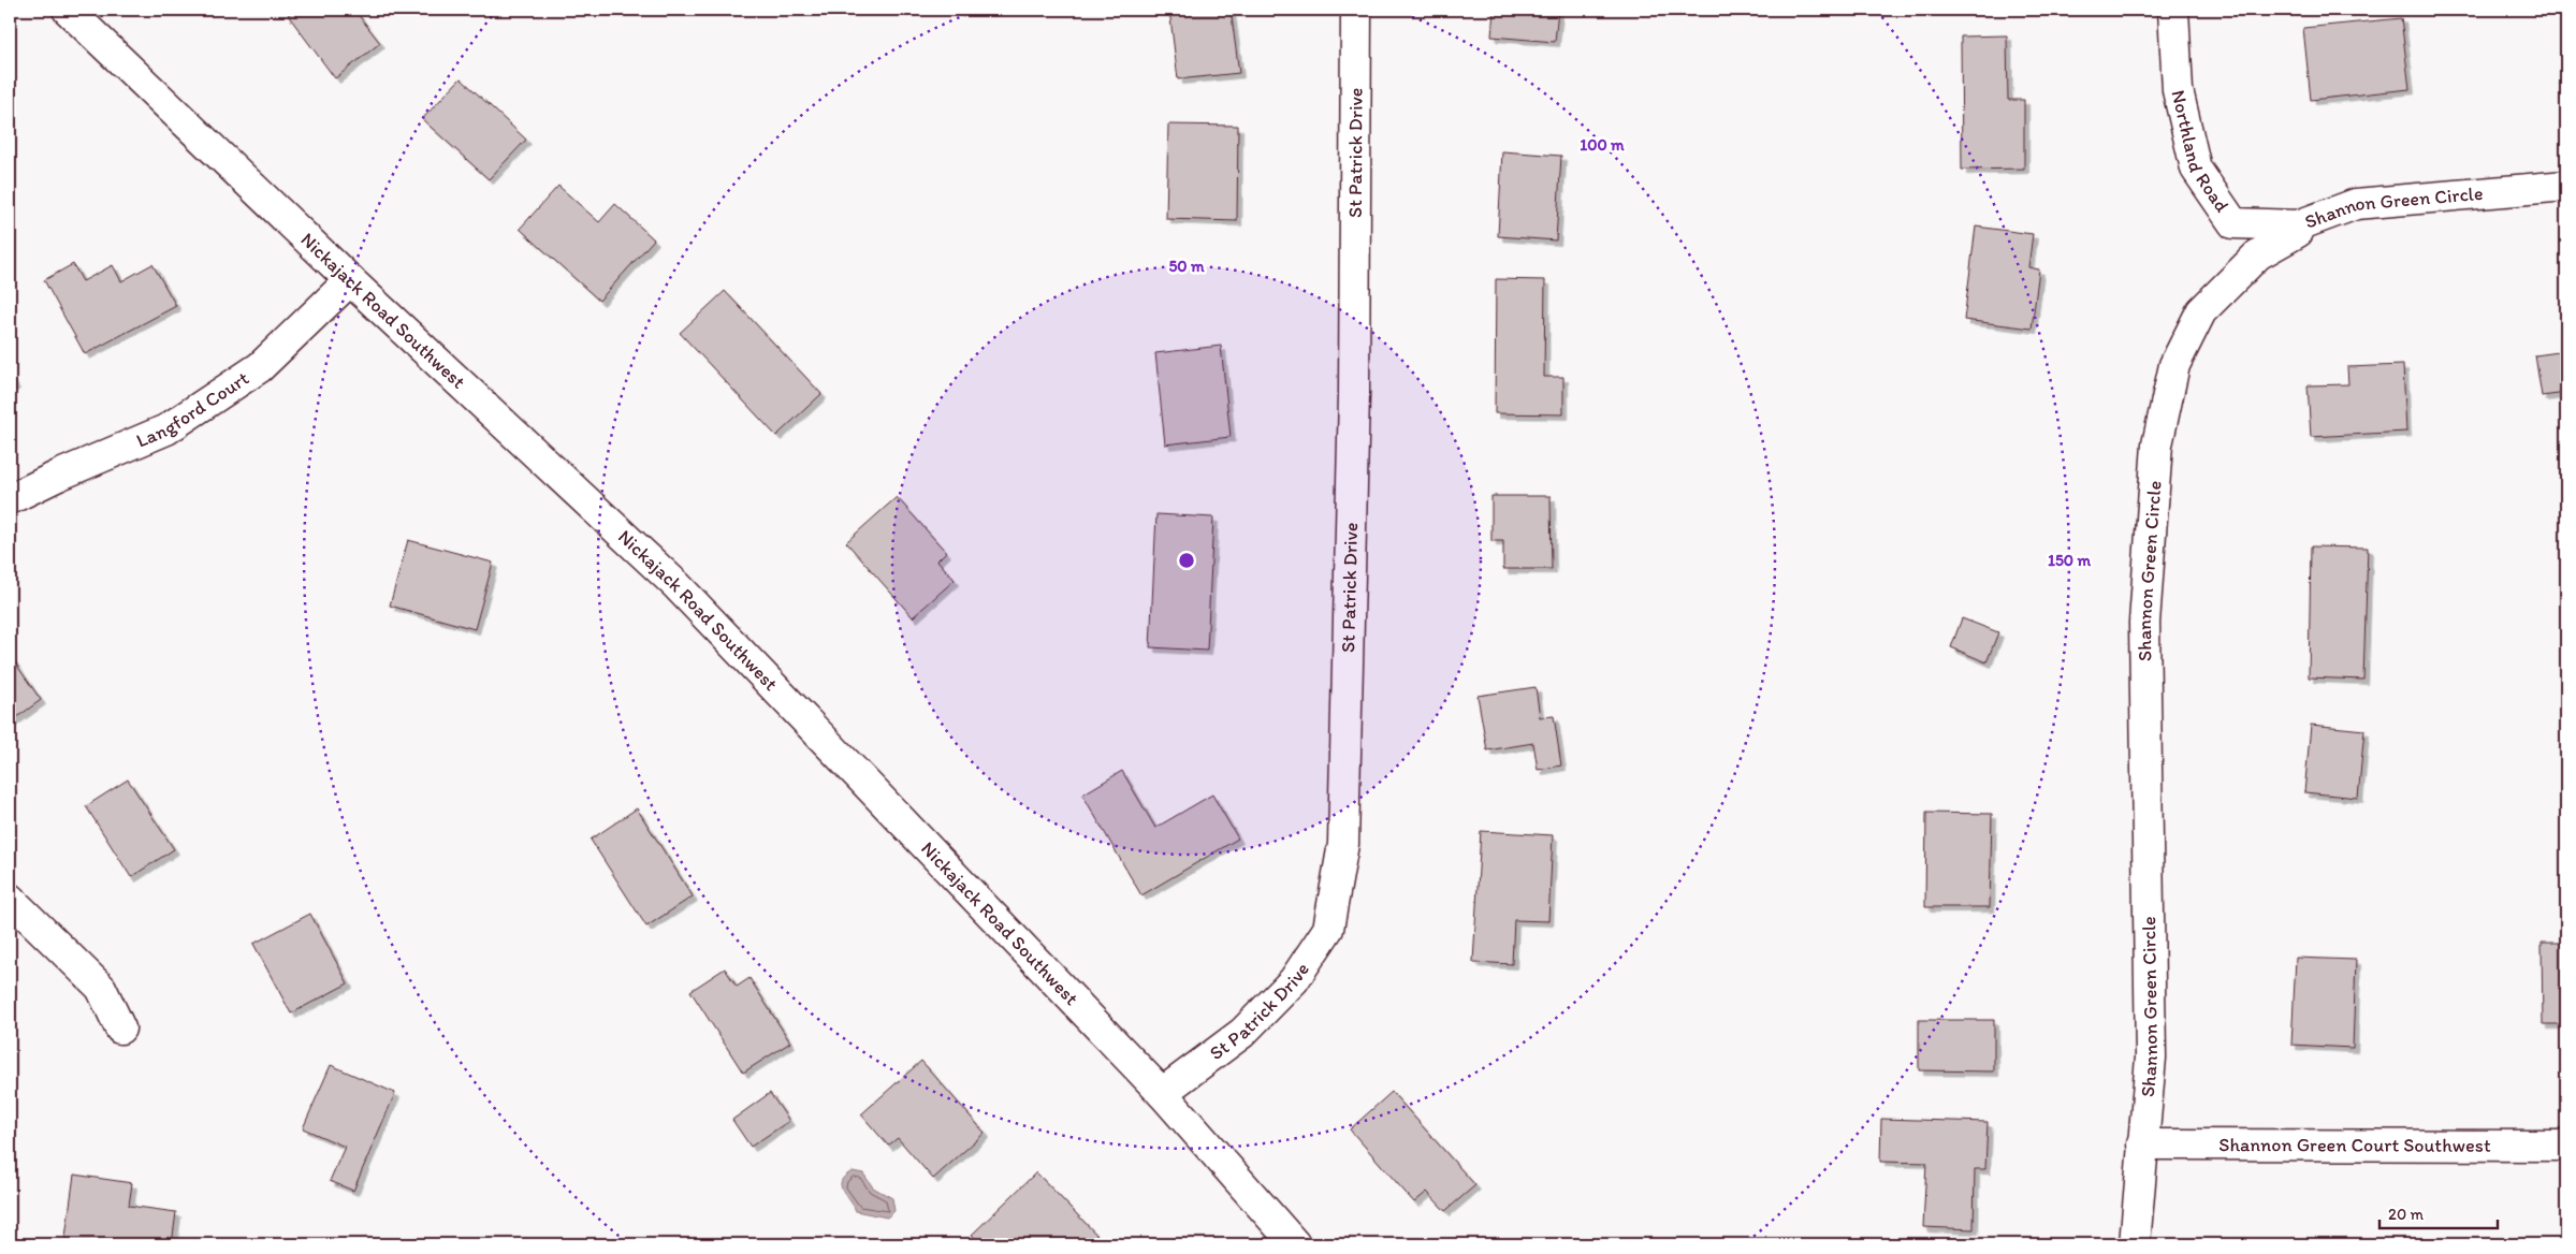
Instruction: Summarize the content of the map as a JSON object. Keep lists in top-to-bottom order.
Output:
{
  "streets": {
    "street": [
      "Northland Road",
      "St Patrick Drive",
      "Shannon Green Circle",
      "Nickajack Road Southwest",
      "Langford Court",
      "Shannon Green Court Southwest"
    ]
  },
  "crossings": [
    ["Northland Road", "Shannon Green Circle"],
    ["St Patrick Drive", "Nickajack Road Southwest"],
    ["Shannon Green Circle", "Shannon Green Court Southwest"],
    ["Nickajack Road Southwest", "Langford Court"]
  ],
  "scale_bar": "20 m",
  "rings": ["100 m", "50 m", "150 m"]
}
